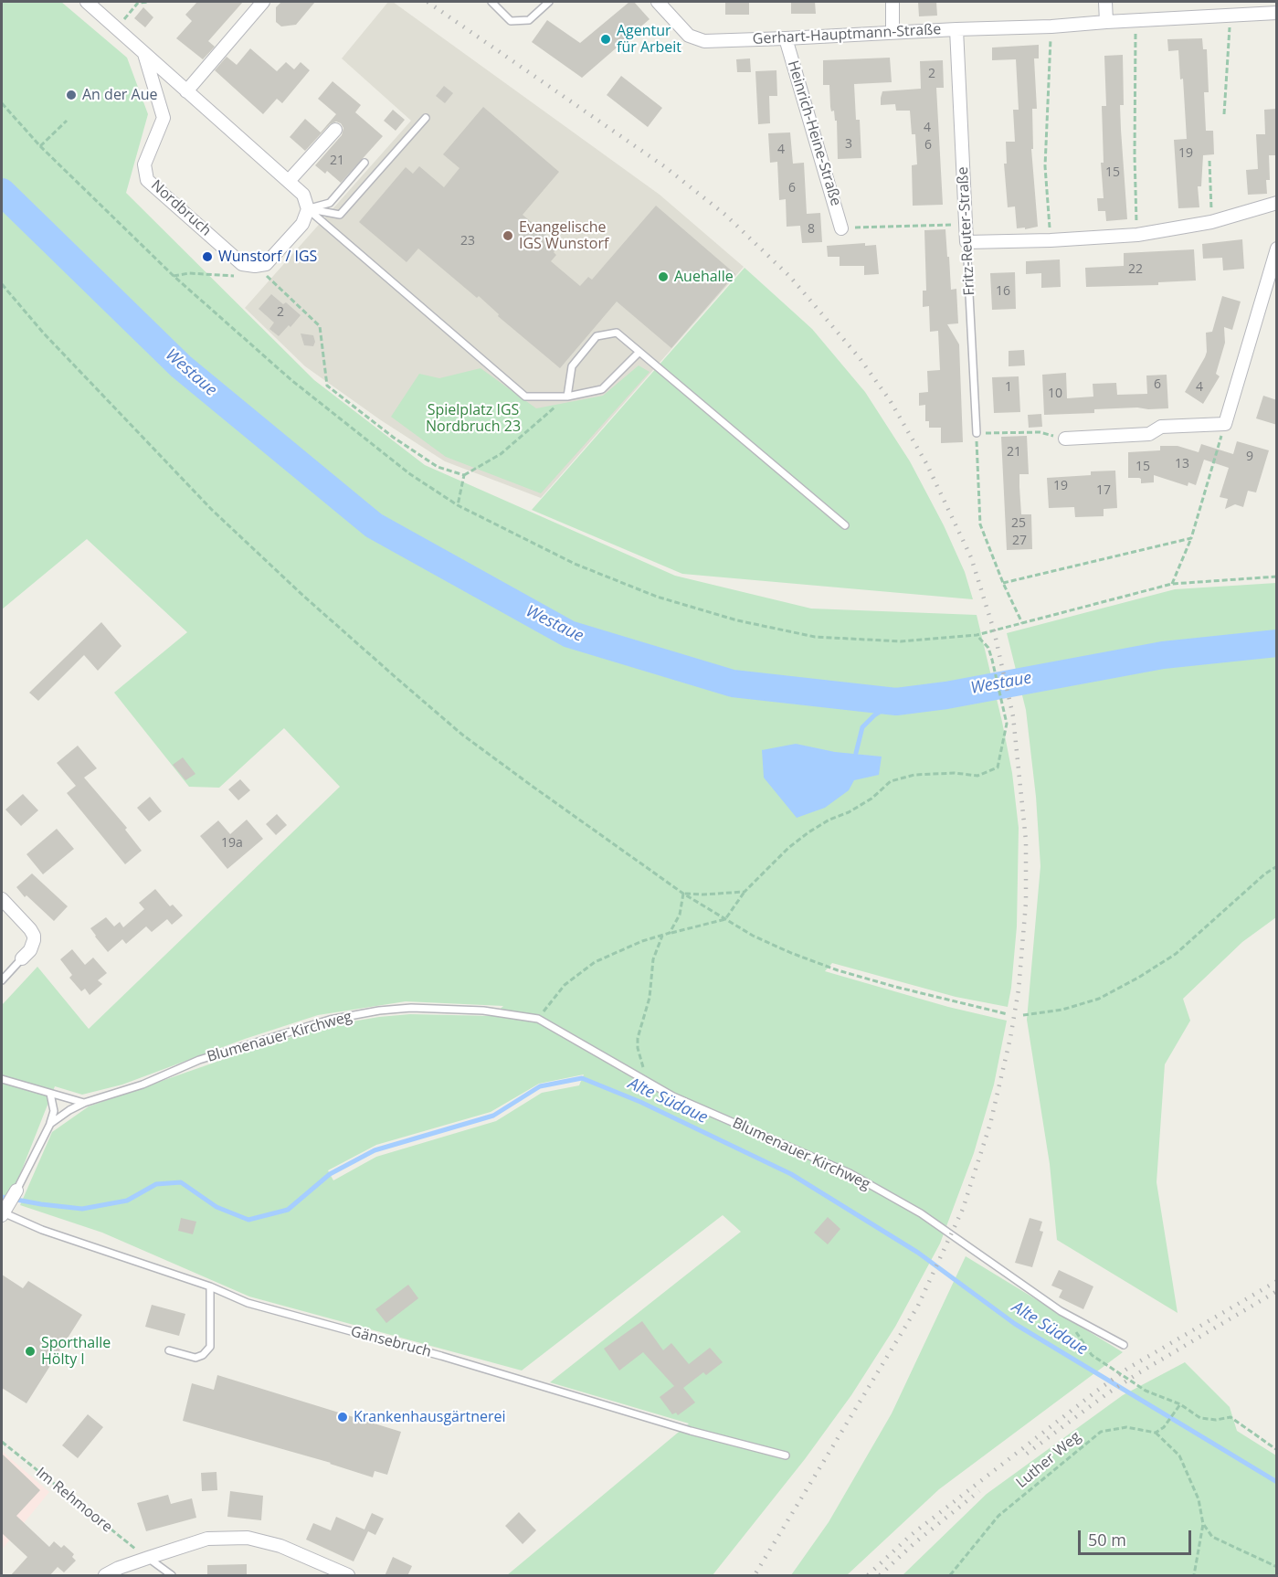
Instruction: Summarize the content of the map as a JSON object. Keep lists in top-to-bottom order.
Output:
{
  "streets": {
    "street": [
      "Gerhart-Hauptmann-Straße",
      "Heinrich-Heine-Straße",
      "Nordbruch",
      "Fritz-Reuter-Straße"
    ],
    "lane": ["Blumenauer Kirchweg", "Gänsebruch"],
    "path": ["Luther Weg", "Im Rehmoore"]
  },
  "crossings": [
    ["Gerhart-Hauptmann-Straße", "Heinrich-Heine-Straße"],
    ["Gerhart-Hauptmann-Straße", "Fritz-Reuter-Straße"]
  ],
  "water": ["Westaue", "Alte Südaue"],
  "parks": ["Spielplatz IGS Nordbruch 23"],
  "places": [
    "Agentur für Arbeit",
    "An der Aue",
    "Evangelische IGS Wunstorf",
    "Wunstorf / IGS",
    "Auehalle",
    "Sporthalle Hölty I",
    "Krankenhausgärtnerei"
  ],
  "house_numbers": [
    "2",
    "4",
    "3",
    "6",
    "4",
    "19",
    "21",
    "15",
    "6",
    "8",
    "23",
    "22",
    "16",
    "2",
    "6",
    "1",
    "4",
    "10",
    "21",
    "9",
    "13",
    "15",
    "19",
    "17",
    "25",
    "27",
    "19a"
  ],
  "scale_bar": "50 m"
}
